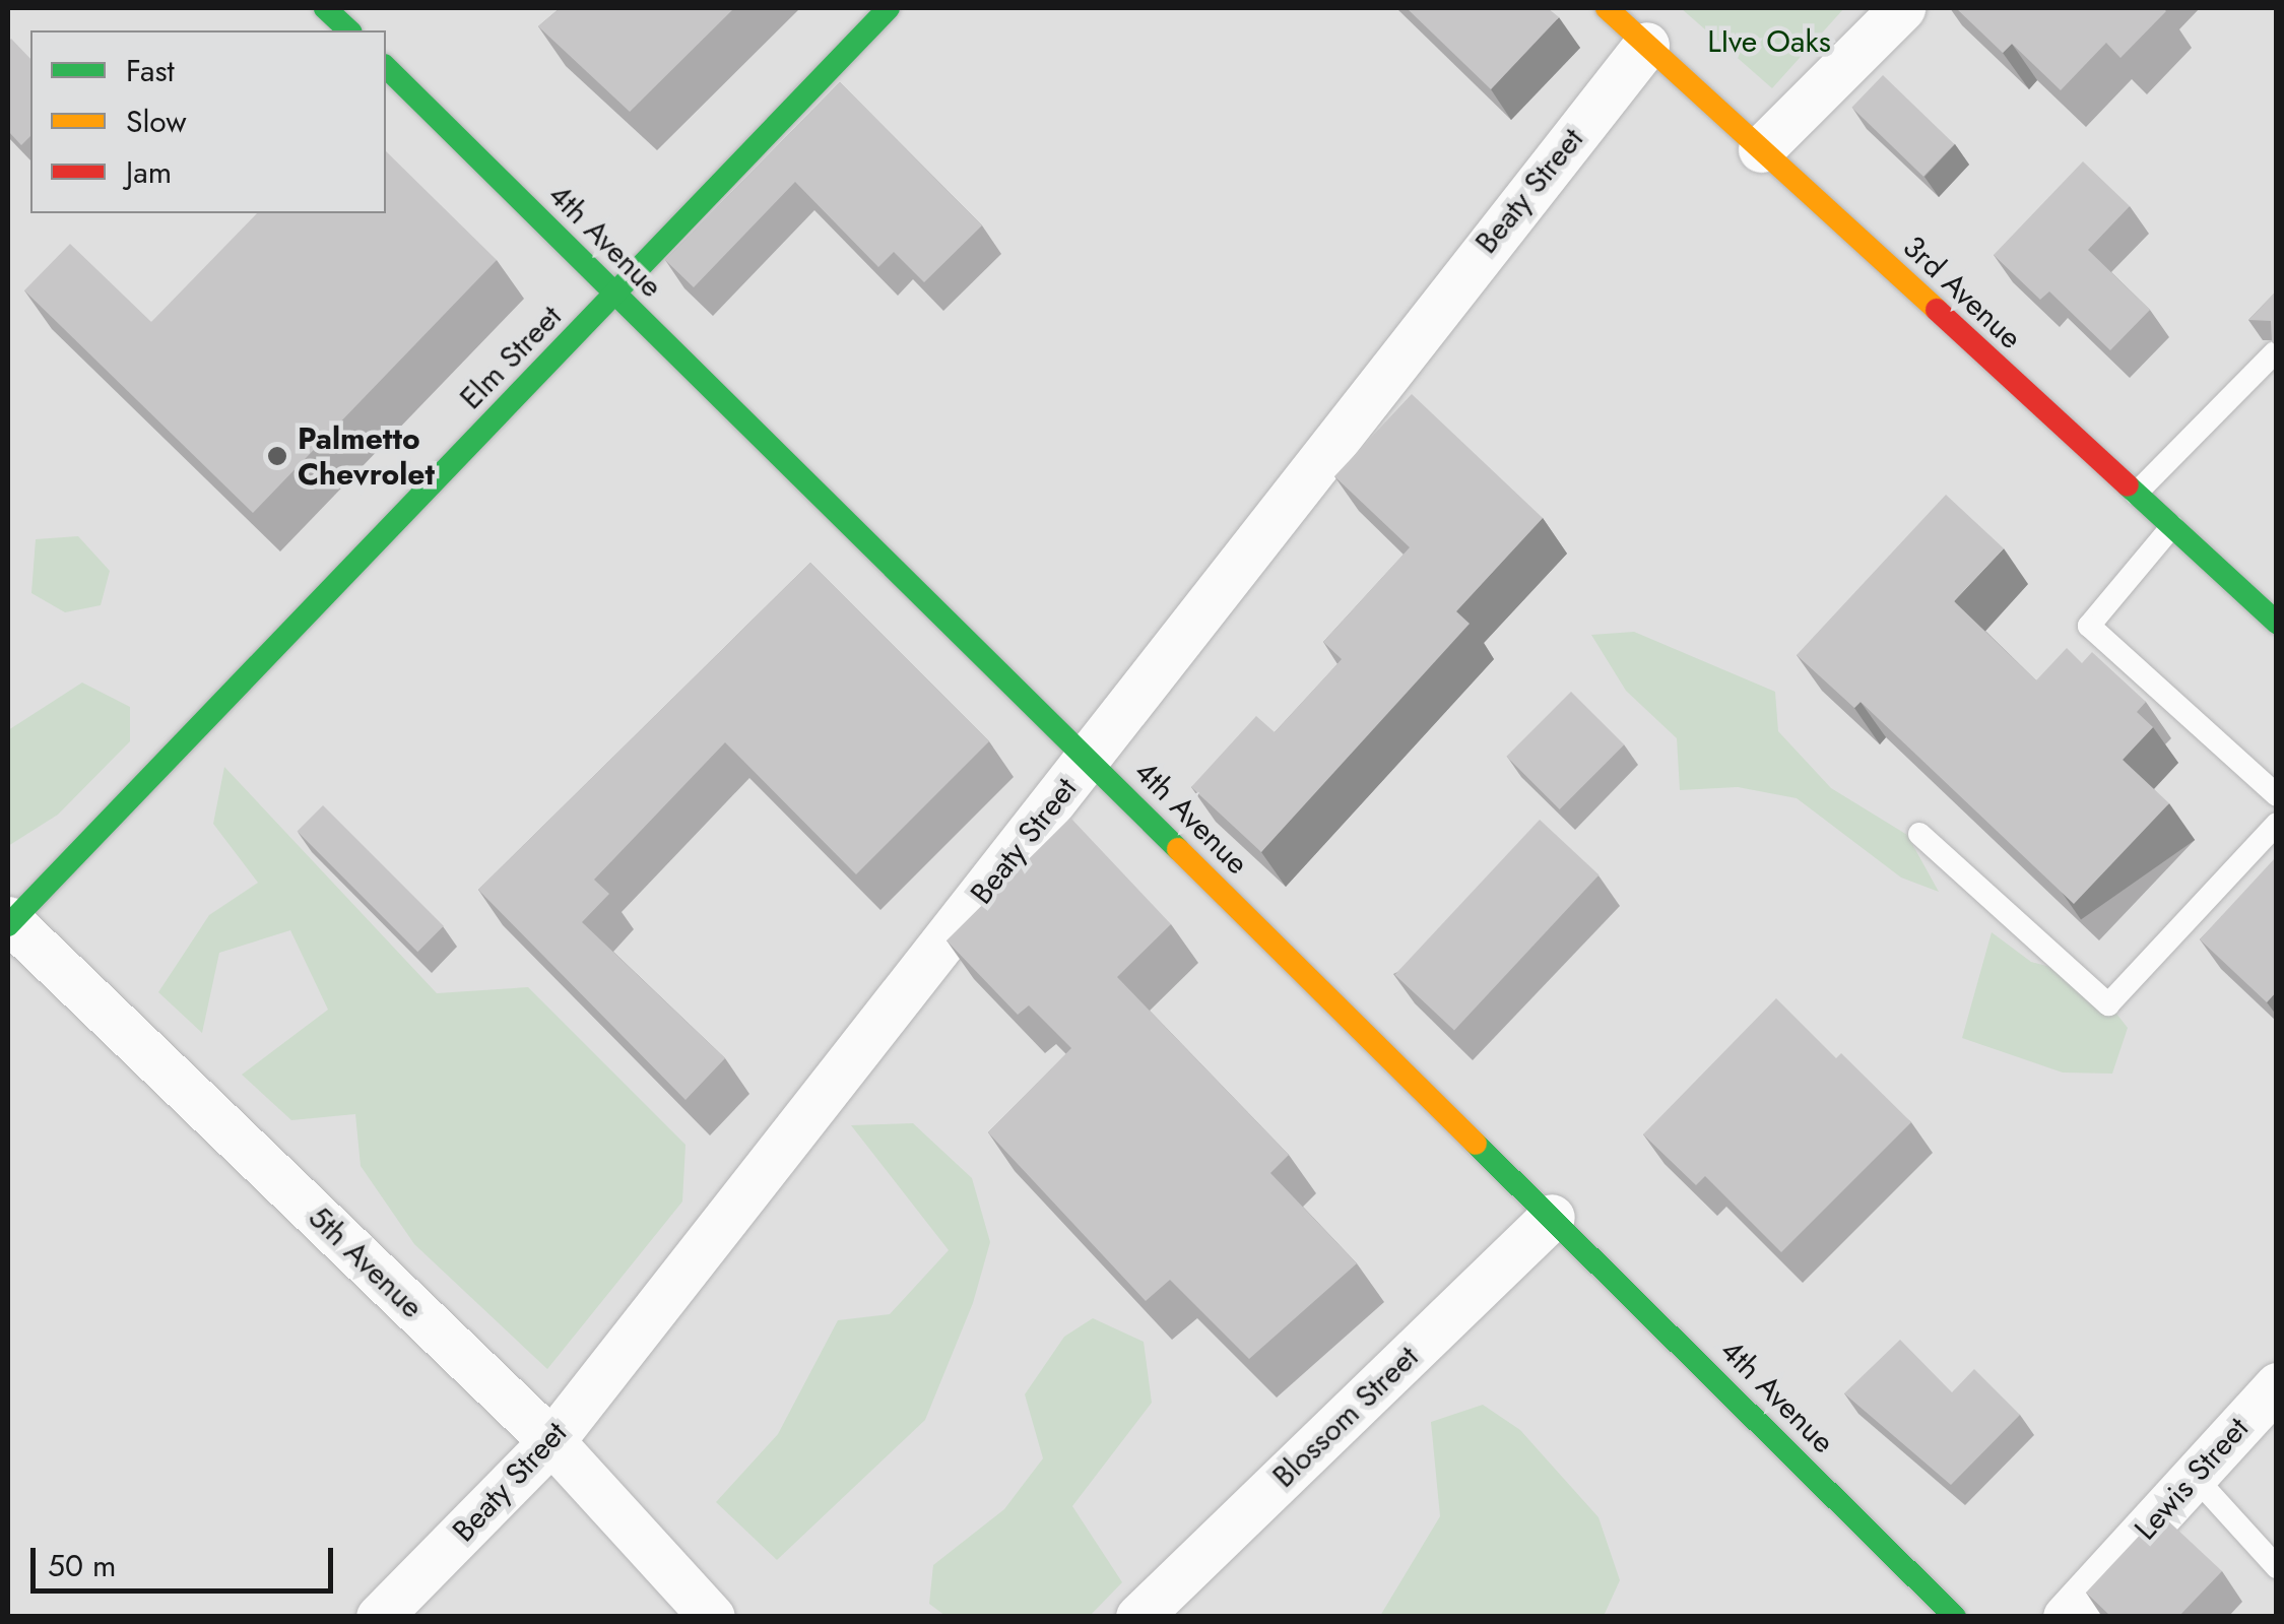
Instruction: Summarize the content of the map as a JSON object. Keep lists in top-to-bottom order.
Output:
{
  "streets": {
    "main road": ["4th Avenue", "3rd Avenue", "Elm Street"],
    "street": [
      "Beaty Street",
      "5th Avenue",
      "Blossom Street",
      "Lewis Street"
    ]
  },
  "crossings": [
    ["Beaty Street", "4th Avenue"],
    ["Beaty Street", "3rd Avenue"],
    ["Beaty Street", "5th Avenue"],
    ["4th Avenue", "Elm Street"],
    ["4th Avenue", "Blossom Street"],
    ["Elm Street", "5th Avenue"]
  ],
  "parks": ["LIve Oaks"],
  "places": ["Palmetto Chevrolet"],
  "legend": ["Fast", "Slow", "Jam"],
  "scale_bar": "50 m"
}
